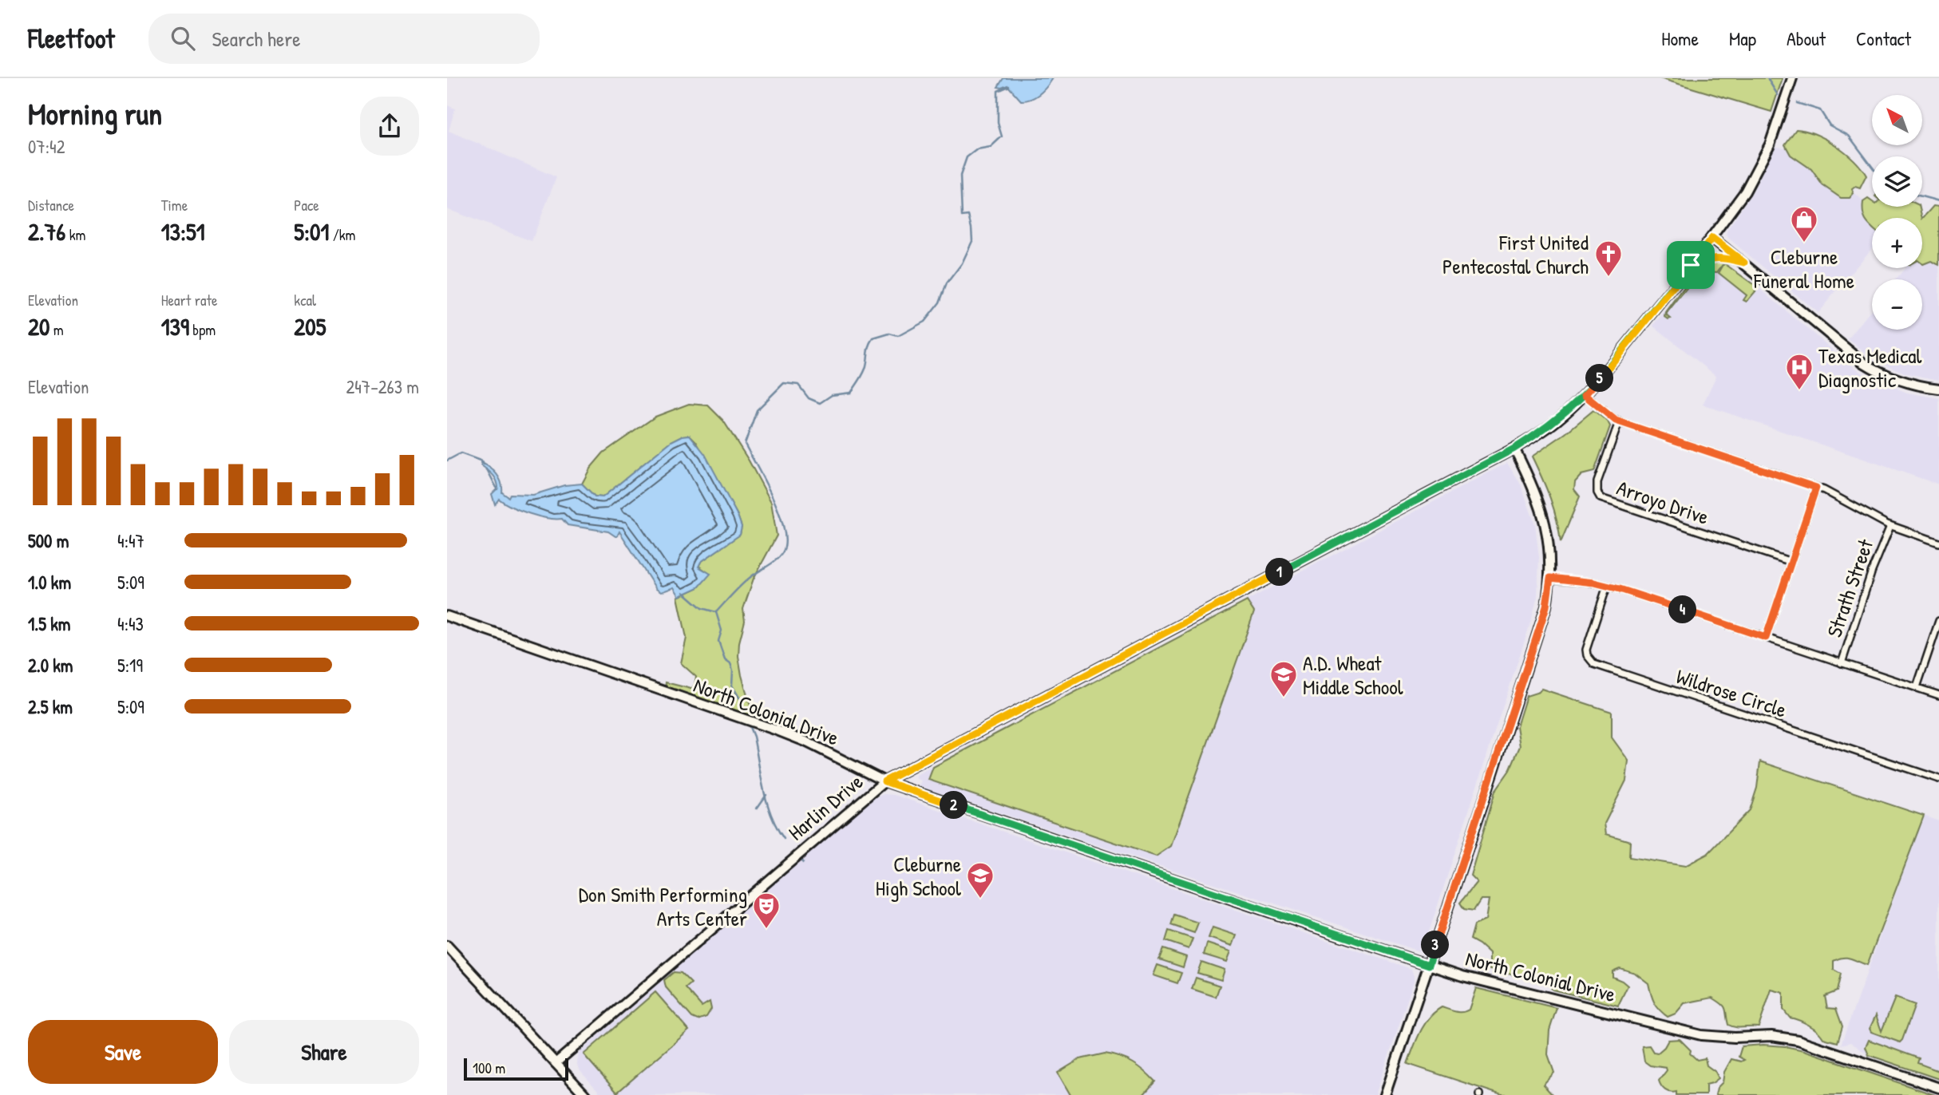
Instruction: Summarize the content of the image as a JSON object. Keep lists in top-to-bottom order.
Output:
{
  "streets": {
    "street": [
      "Arroyo Drive",
      "Strath Street",
      "Wildrose Circle",
      "North Colonial Drive",
      "Harlin Drive"
    ]
  },
  "crossings": [
    ["North Colonial Drive", "Harlin Drive"]
  ],
  "places": {
    "shop": ["Cleburne Funeral Home"],
    "church": ["First United Pentecostal Church"],
    "hospital": ["Texas Medical Diagnostic"],
    "school or university": ["A.D. Wheat Middle School", "Cleburne High School"],
    "theatre": ["Don Smith Performing Arts Center"]
  },
  "scale_bar": "100 m",
  "north": "top left",
  "page": {
    "header": "Fleetfoot",
    "search": "Search here",
    "nav": [
      "Home",
      "Map",
      "About",
      "Contact"
    ],
    "heading": ["Morning run", "07:42"],
    "map_buttons": ["+", "−"],
    "stats": [
      ["Distance", "2.76 km"],
      ["Time", "13:51"],
      ["Pace", "5:01 /km"],
      ["Elevation", "20 m"],
      ["Heart rate", "139 bpm"],
      ["kcal", "205"]
    ],
    "chart": ["Elevation", "247–263 m"],
    "pins": [
      "5",
      "1",
      "4",
      "2",
      "3"
    ],
    "list": [
      {
        "name": "500 m",
        "note": "4:47"
      },
      {
        "name": "1.0 km",
        "note": "5:09"
      },
      {
        "name": "1.5 km",
        "note": "4:43"
      },
      {
        "name": "2.0 km",
        "note": "5:19"
      },
      {
        "name": "2.5 km",
        "note": "5:09"
      }
    ],
    "buttons": ["Save", "Share"],
    "scale": "100 m"
  }
}
